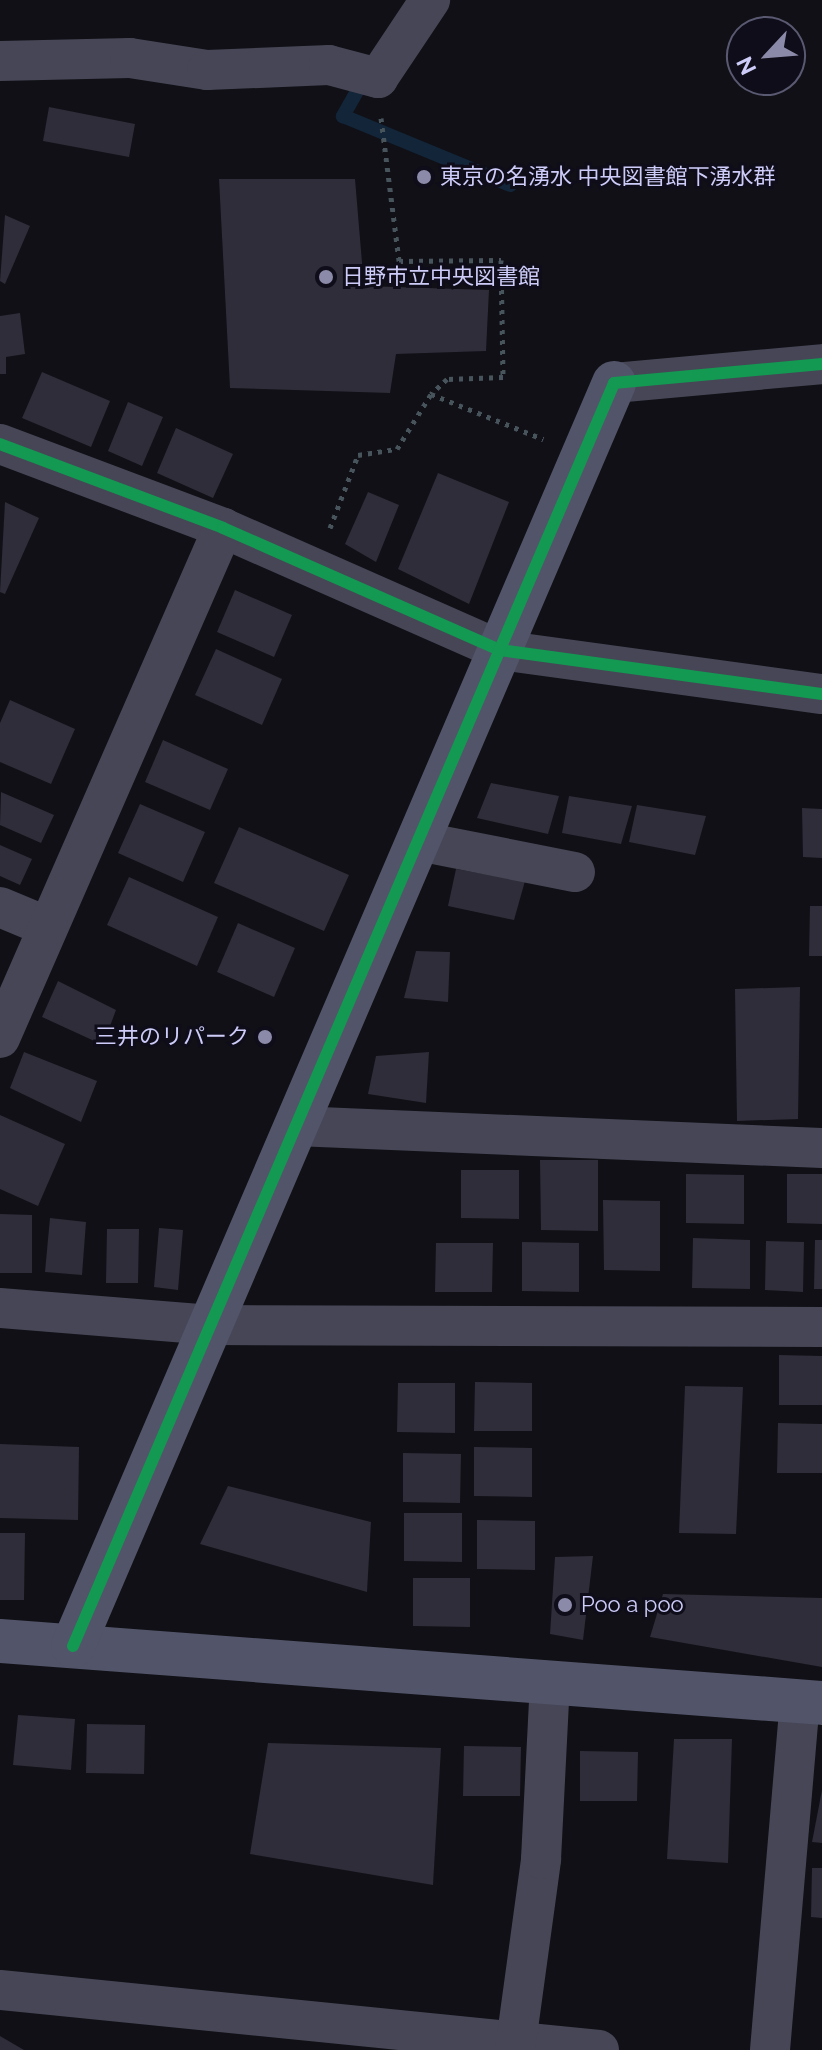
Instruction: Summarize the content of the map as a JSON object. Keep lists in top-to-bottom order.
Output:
{
  "places": [
    "東京の名湧水 中央図書館下湧水群",
    "日野市立中央図書館",
    "三井のリパーク",
    "Poo a poo"
  ],
  "north": "bottom left"
}
